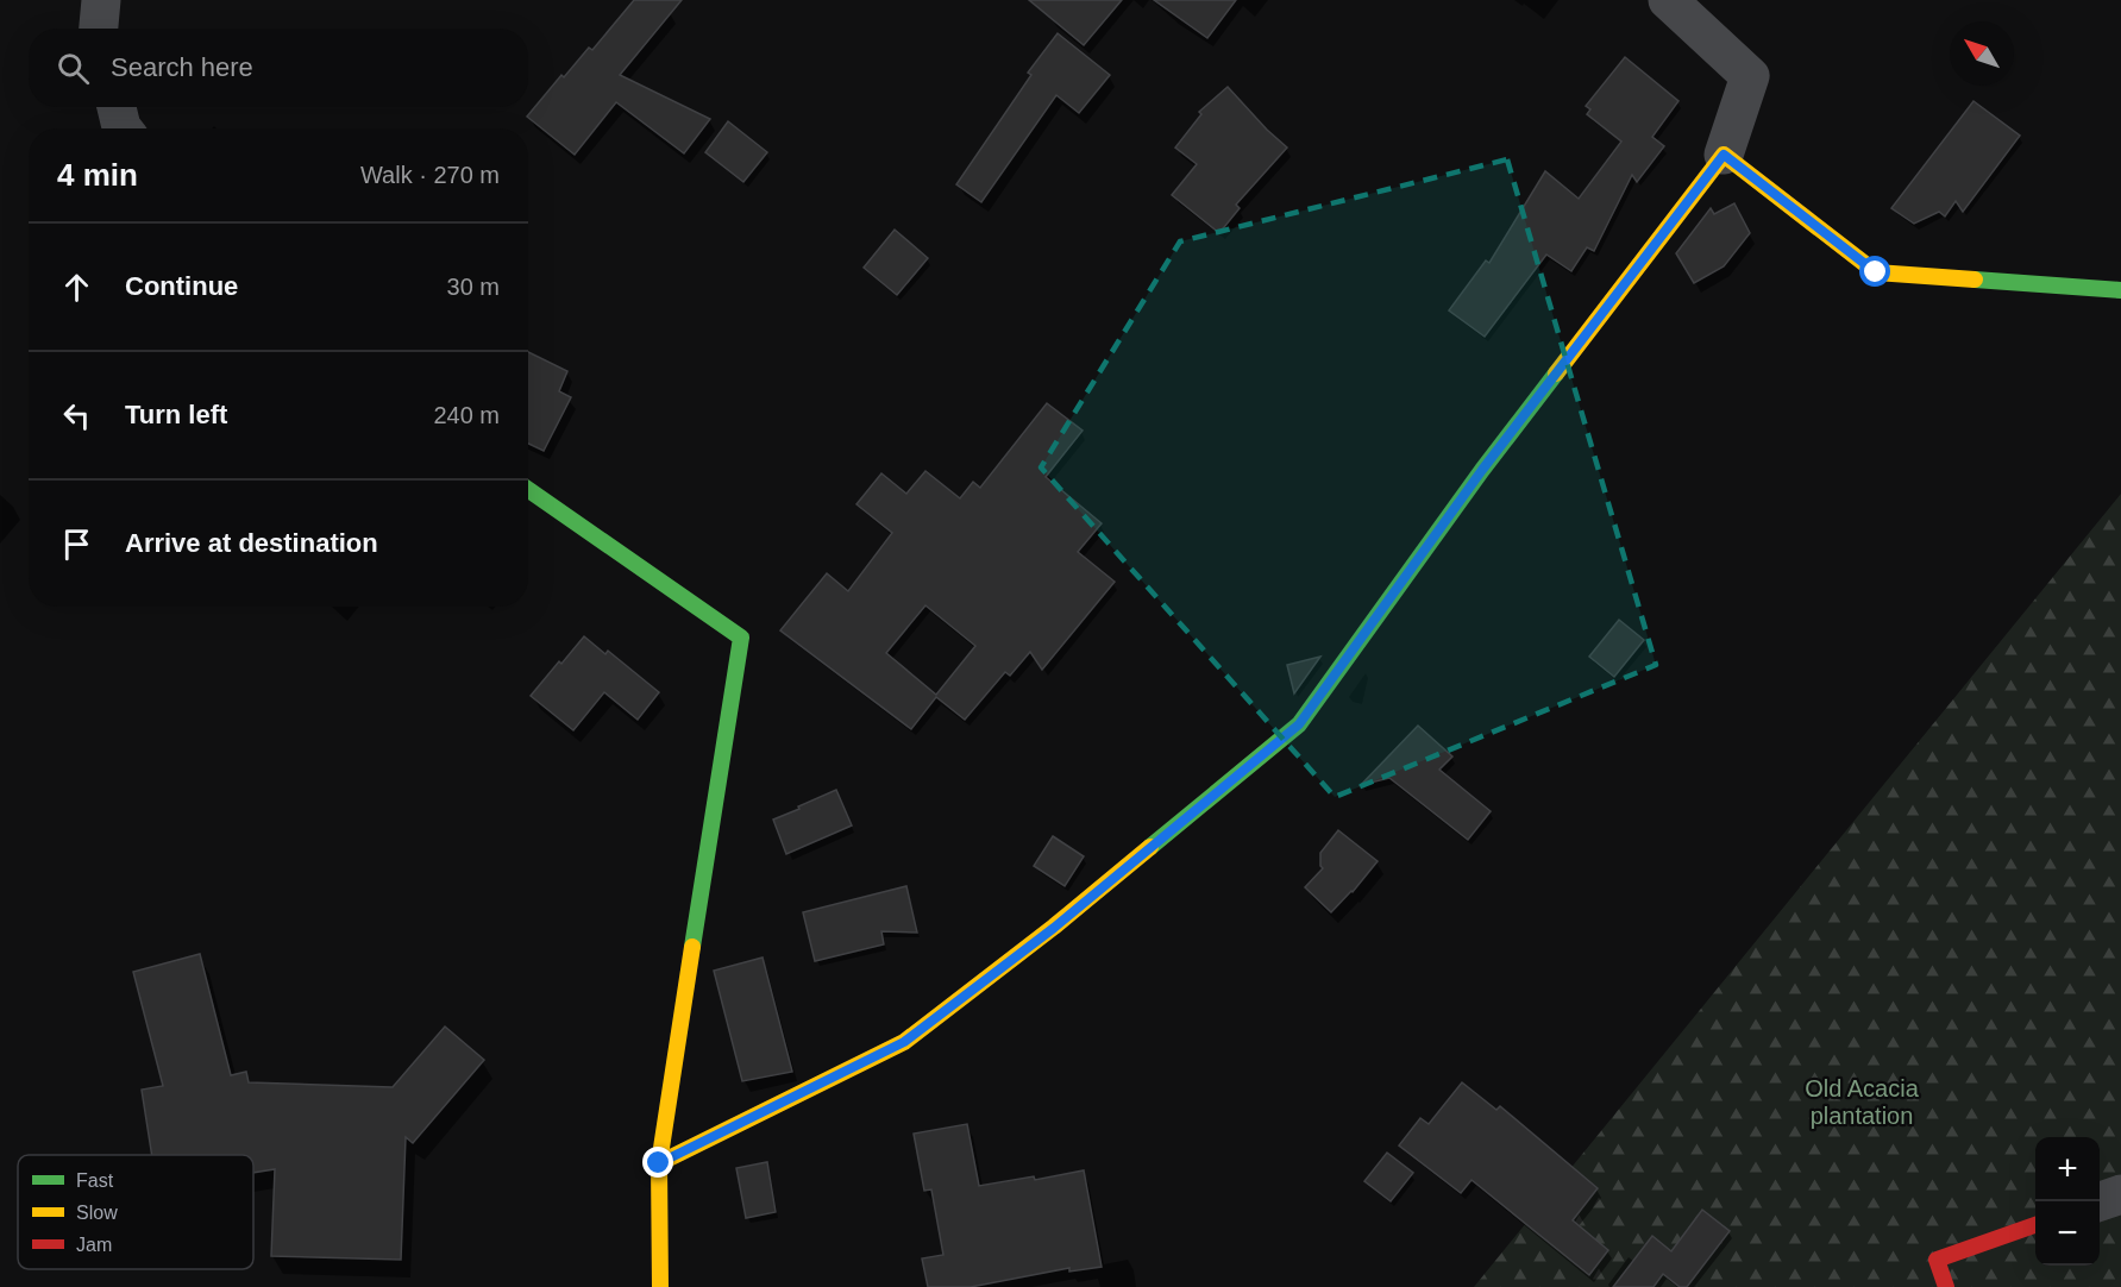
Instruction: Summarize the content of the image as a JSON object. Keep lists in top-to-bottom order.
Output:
{
  "parks": ["Old Acacia plantation"],
  "legend": ["Fast", "Slow", "Jam"],
  "north": "top left",
  "page": {
    "search": "Search here",
    "heading": ["4 min", "Walk · 270 m"],
    "list": [
      ["Continue", "30 m"],
      ["Turn left", "240 m"],
      "Arrive at destination"
    ],
    "map_buttons": ["+", "−"]
  }
}
